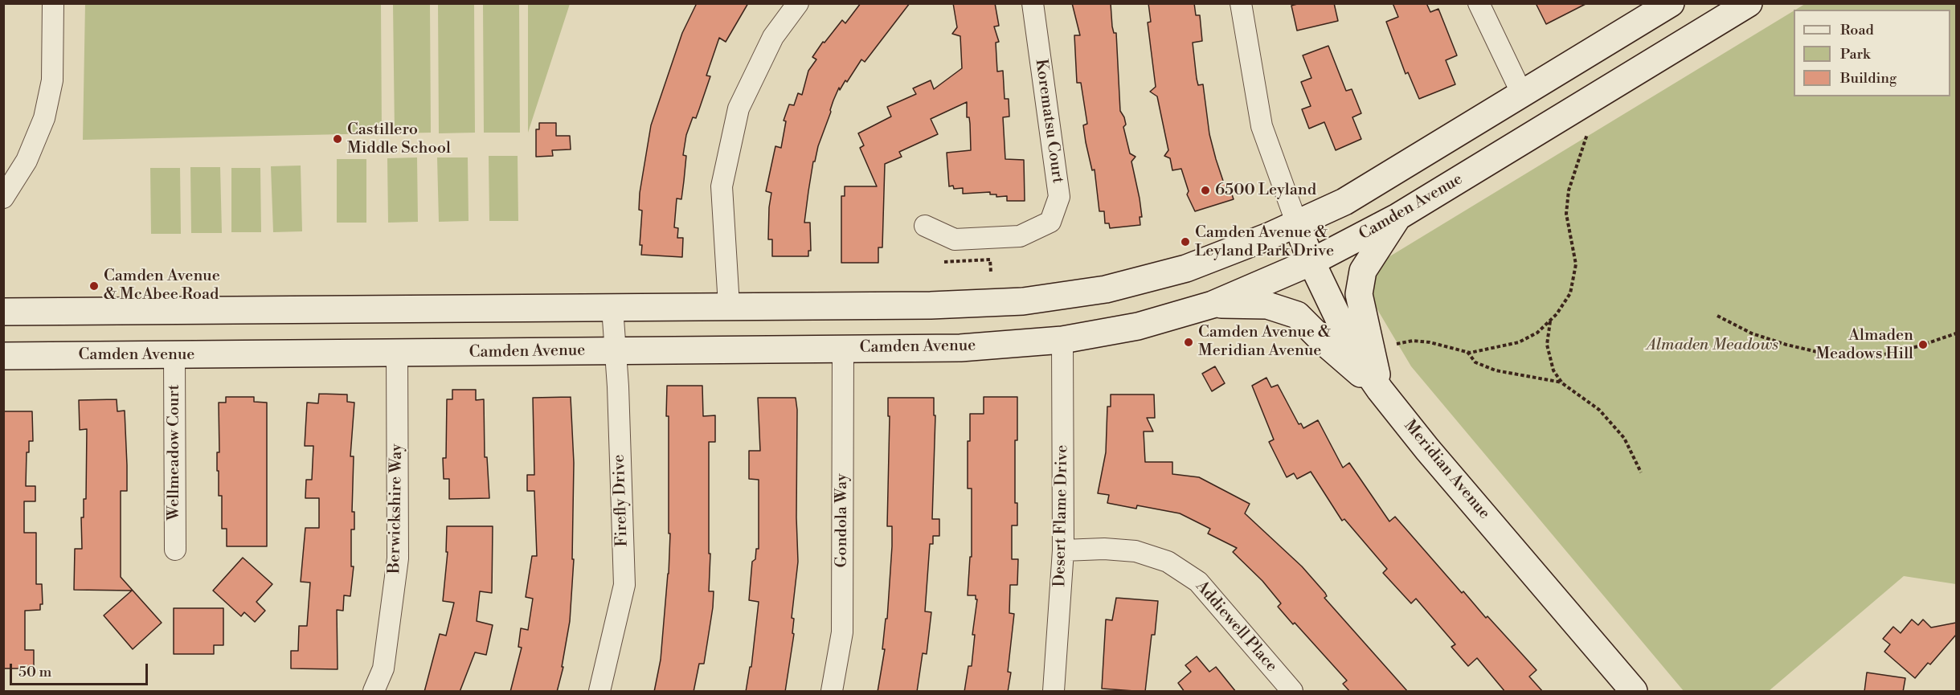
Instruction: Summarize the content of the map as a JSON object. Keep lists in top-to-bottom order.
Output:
{
  "streets": {
    "main road": ["Camden Avenue", "Meridian Avenue"],
    "street": [
      "Korematsu Court",
      "Wellmeadow Court",
      "Firefly Drive",
      "Berwickshire Way",
      "Desert Flame Drive",
      "Gondola Way",
      "Addiewell Place"
    ]
  },
  "crossings": [
    ["Camden Avenue", "Wellmeadow Court"],
    ["Camden Avenue", "Meridian Avenue"],
    ["Camden Avenue", "Firefly Drive"],
    ["Camden Avenue", "Berwickshire Way"],
    ["Camden Avenue", "Desert Flame Drive"],
    ["Camden Avenue", "Gondola Way"],
    ["Desert Flame Drive", "Addiewell Place"]
  ],
  "parks": ["Almaden Meadows"],
  "places": [
    "Castillero Middle School",
    "6500 Leyland",
    "Camden Avenue & Leyland Park Drive",
    "Camden Avenue & McAbee Road",
    "Camden Avenue & Meridian Avenue",
    "Almaden Meadows Hill"
  ],
  "legend": ["Road", "Park", "Building"],
  "scale_bar": "50 m"
}
